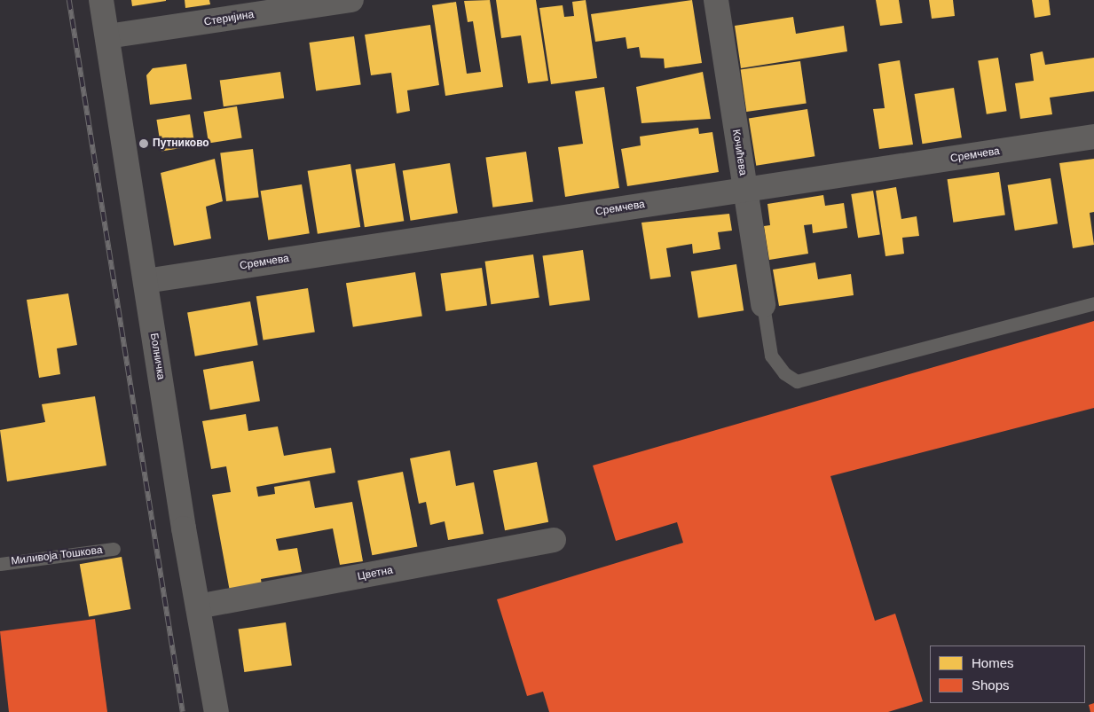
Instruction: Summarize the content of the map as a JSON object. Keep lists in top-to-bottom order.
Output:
{
  "streets": {
    "street": [
      "Стеријина",
      "Кочићева",
      "Сремчева",
      "Болничка",
      "Цветна"
    ],
    "lane": ["Миливоја Тошкова"]
  },
  "crossings": [
    ["Стеријина", "Болничка"],
    ["Кочићева", "Сремчева"],
    ["Сремчева", "Болничка"],
    ["Болничка", "Цветна"]
  ],
  "places": ["Путниково"],
  "legend": ["Homes", "Shops"]
}
